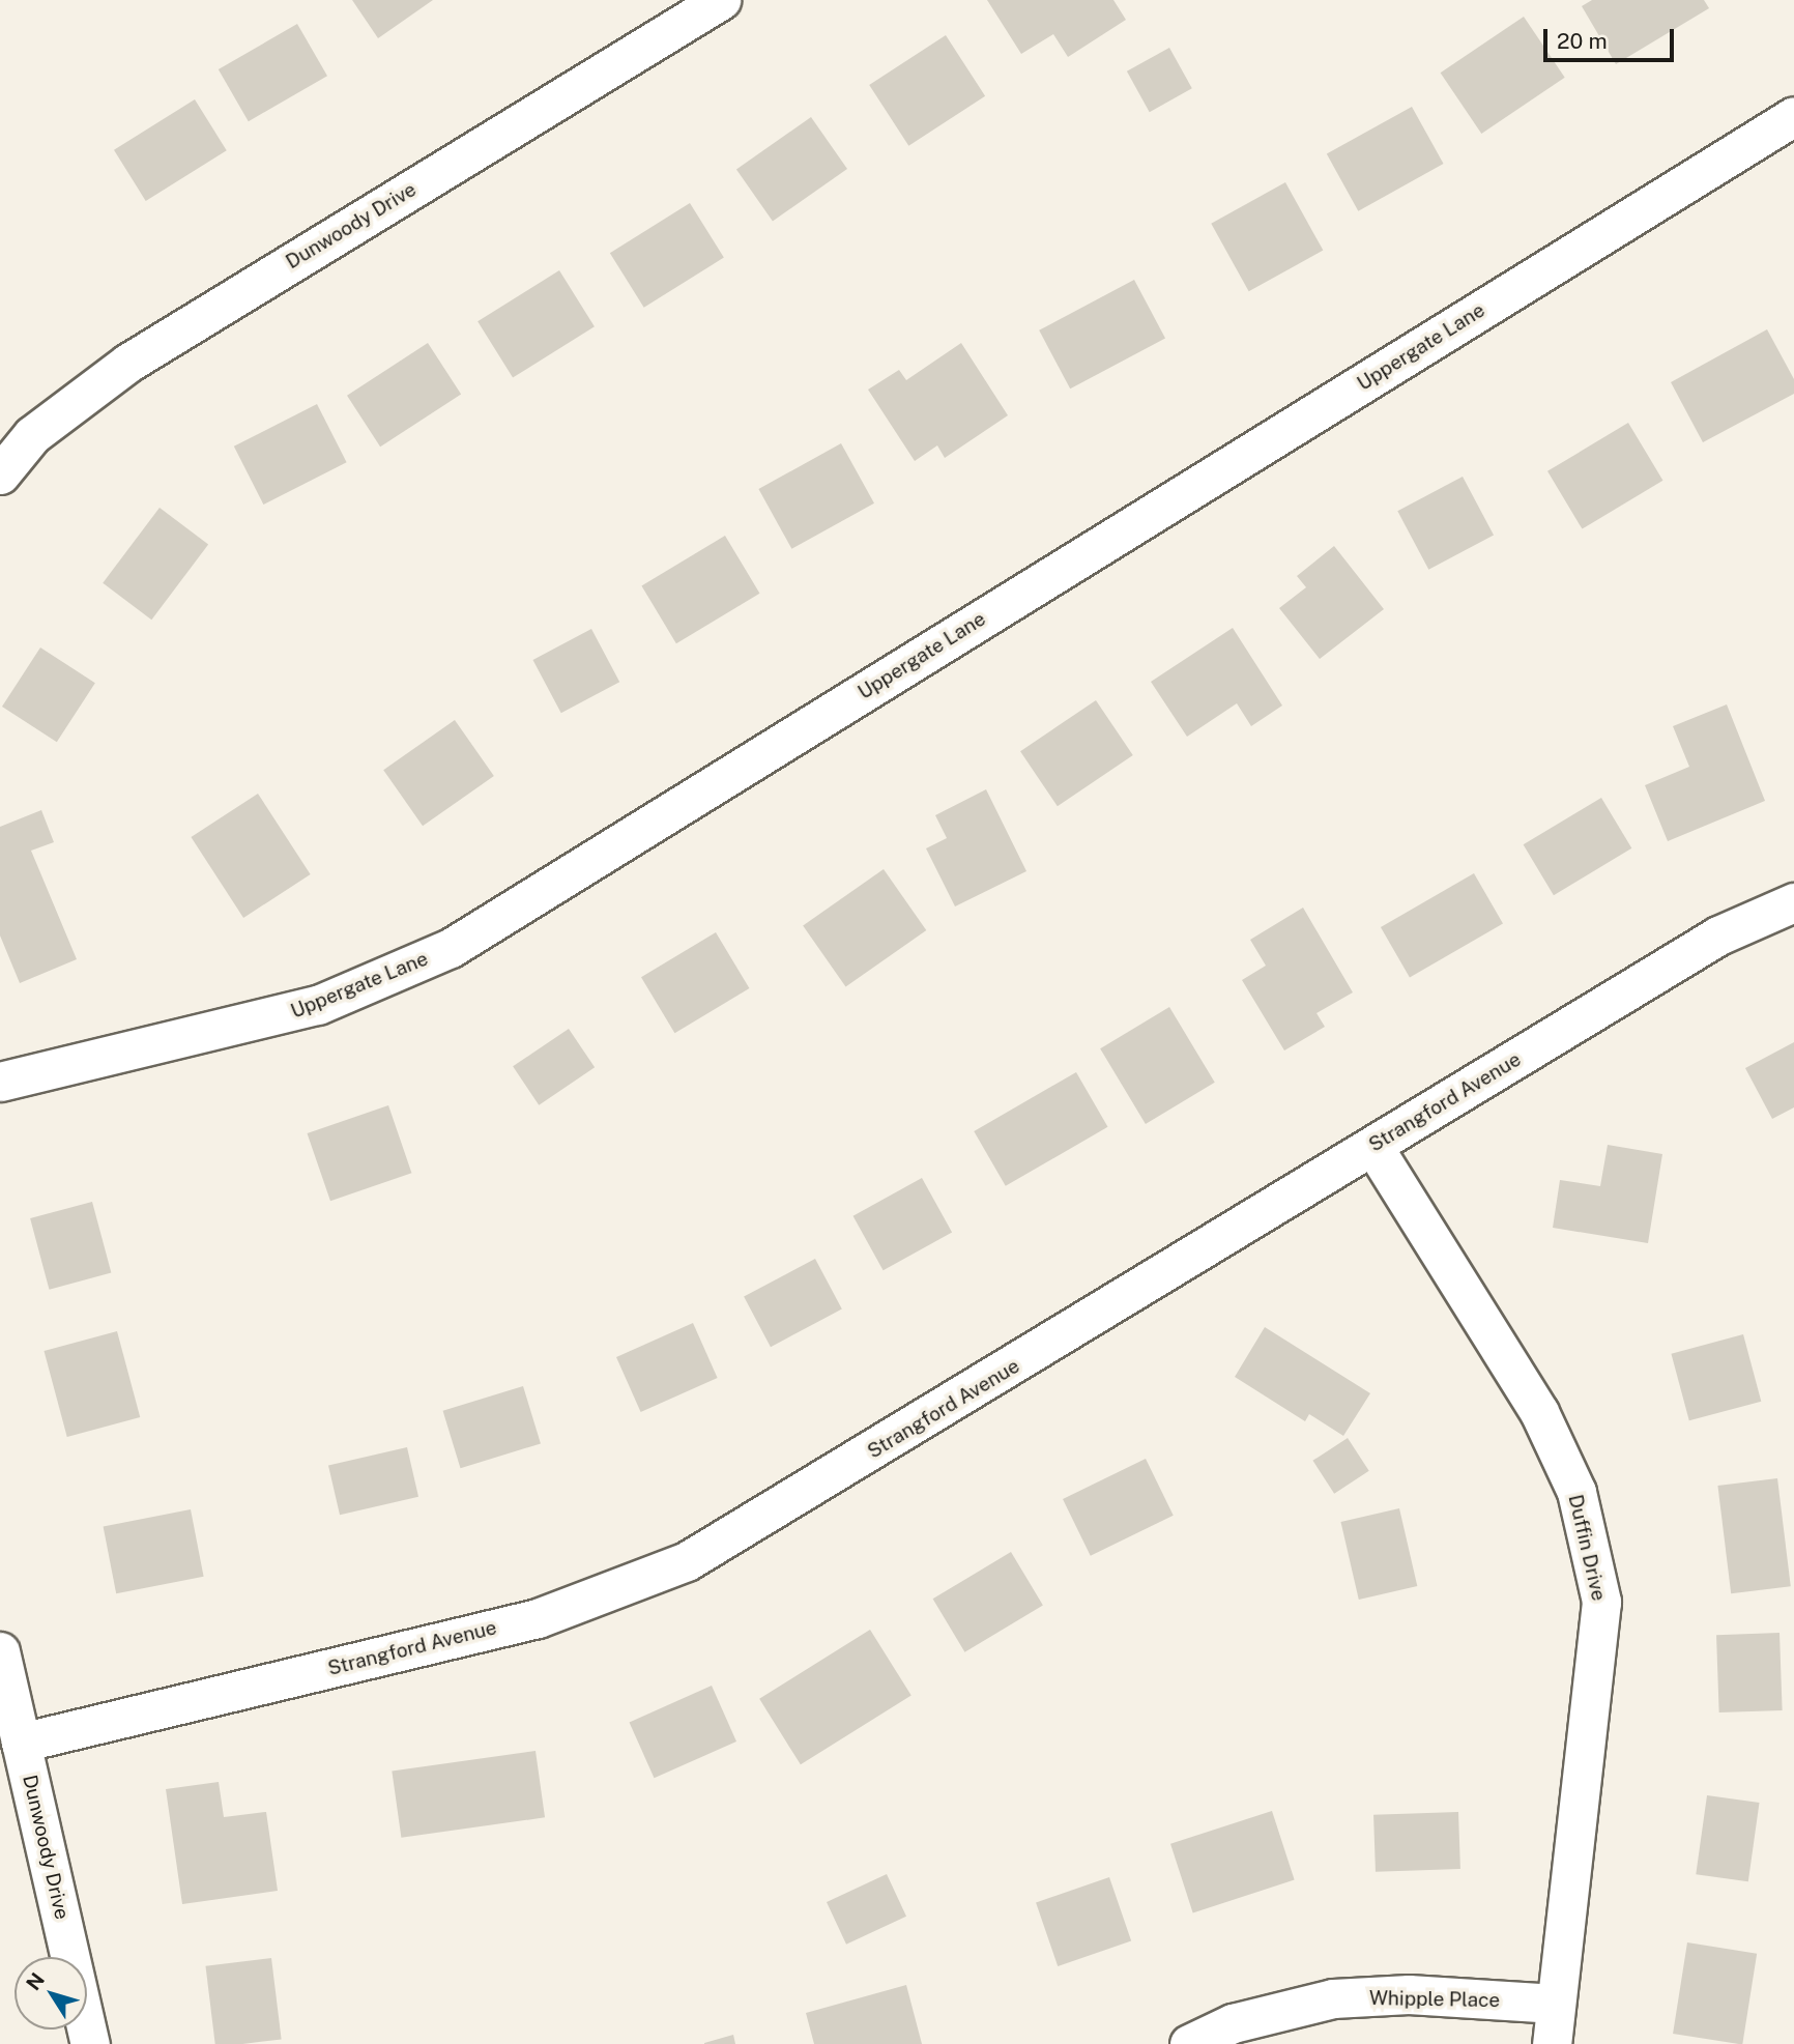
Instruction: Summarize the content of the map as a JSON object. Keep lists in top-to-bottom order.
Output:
{
  "streets": {
    "street": [
      "Dunwoody Drive",
      "Uppergate Lane",
      "Strangford Avenue",
      "Duffin Drive",
      "Whipple Place"
    ]
  },
  "crossings": [
    ["Dunwoody Drive", "Strangford Avenue"],
    ["Strangford Avenue", "Duffin Drive"],
    ["Duffin Drive", "Whipple Place"]
  ],
  "scale_bar": "20 m",
  "north": "top left"
}
